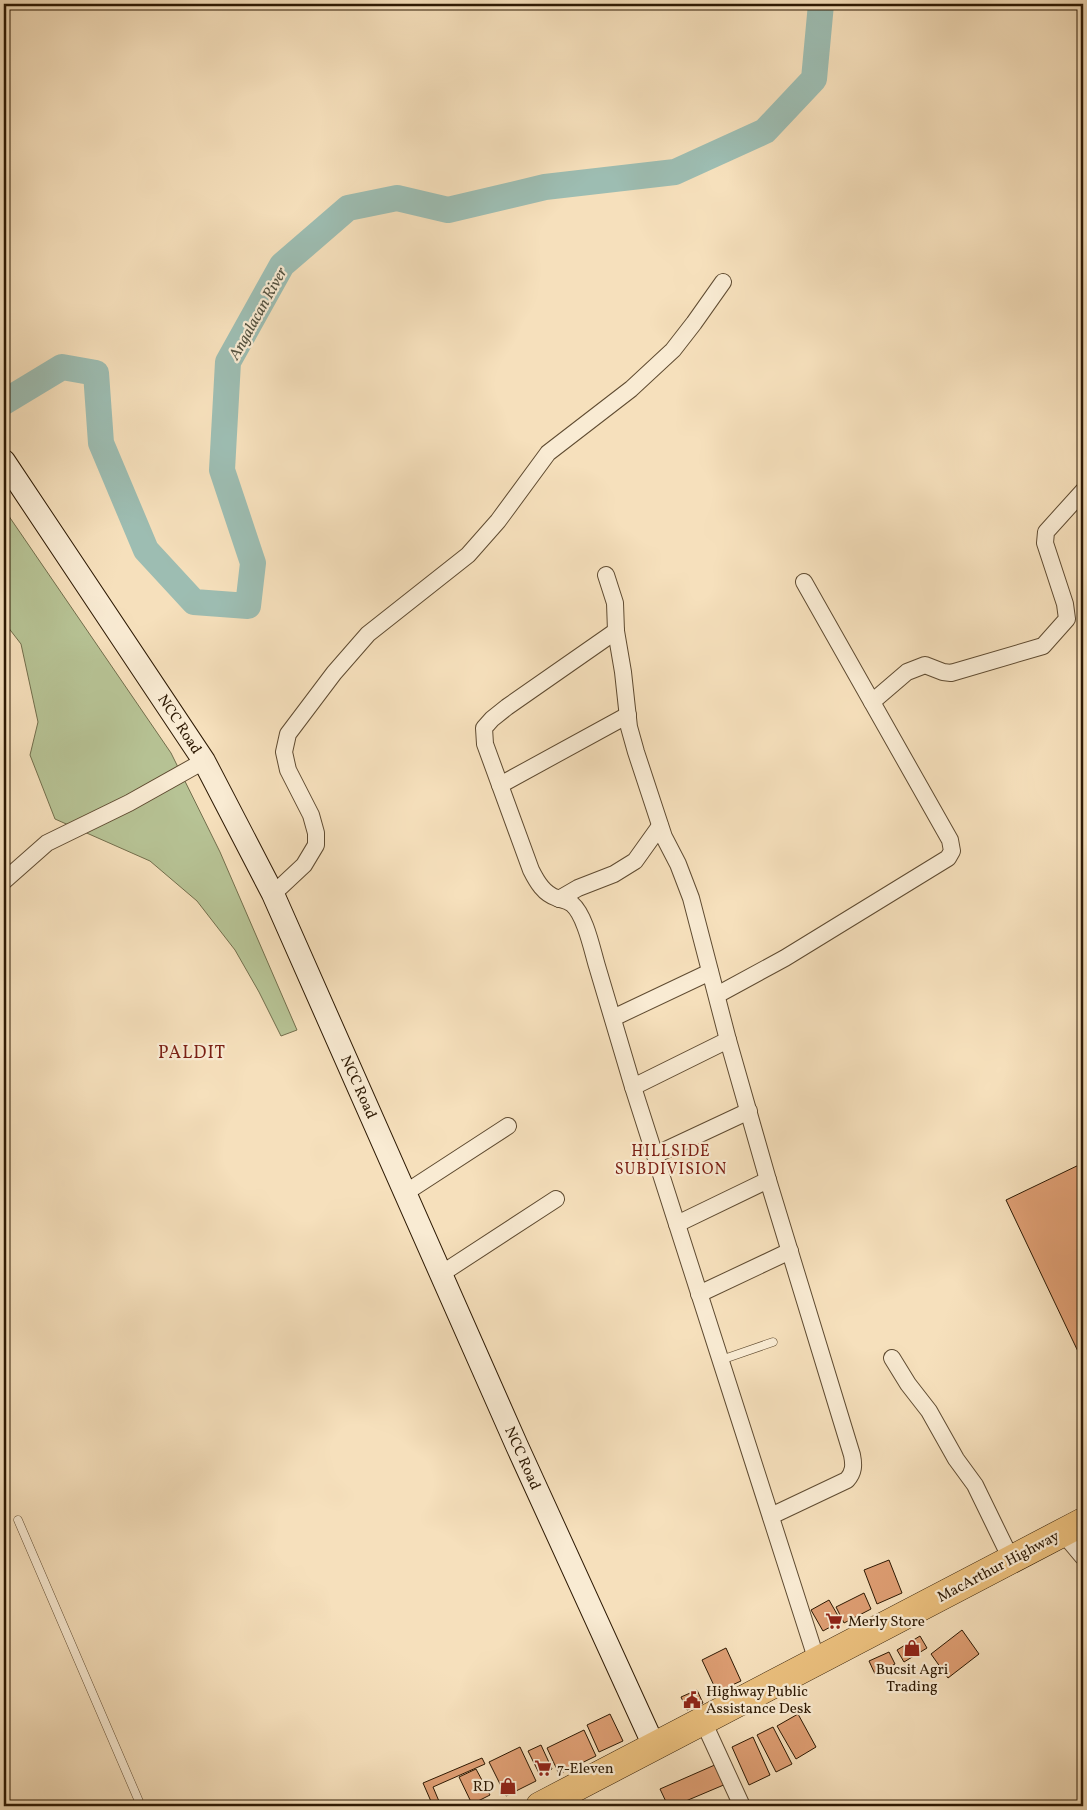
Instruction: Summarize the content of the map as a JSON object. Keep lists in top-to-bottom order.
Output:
{
  "streets": {
    "highway": ["MacArthur Highway"],
    "street": ["NCC Road"]
  },
  "crossings": [
    ["NCC Road", "MacArthur Highway"]
  ],
  "districts": ["PALDIT", "HILLSIDE SUBDIVISION"],
  "water": ["Angalacan River"],
  "places": {
    "supermarket": ["Merly Store", "7-Eleven"],
    "shop": ["Bucsit Agri Trading", "RD"],
    "public building": ["Highway Public Assistance Desk"]
  }
}
